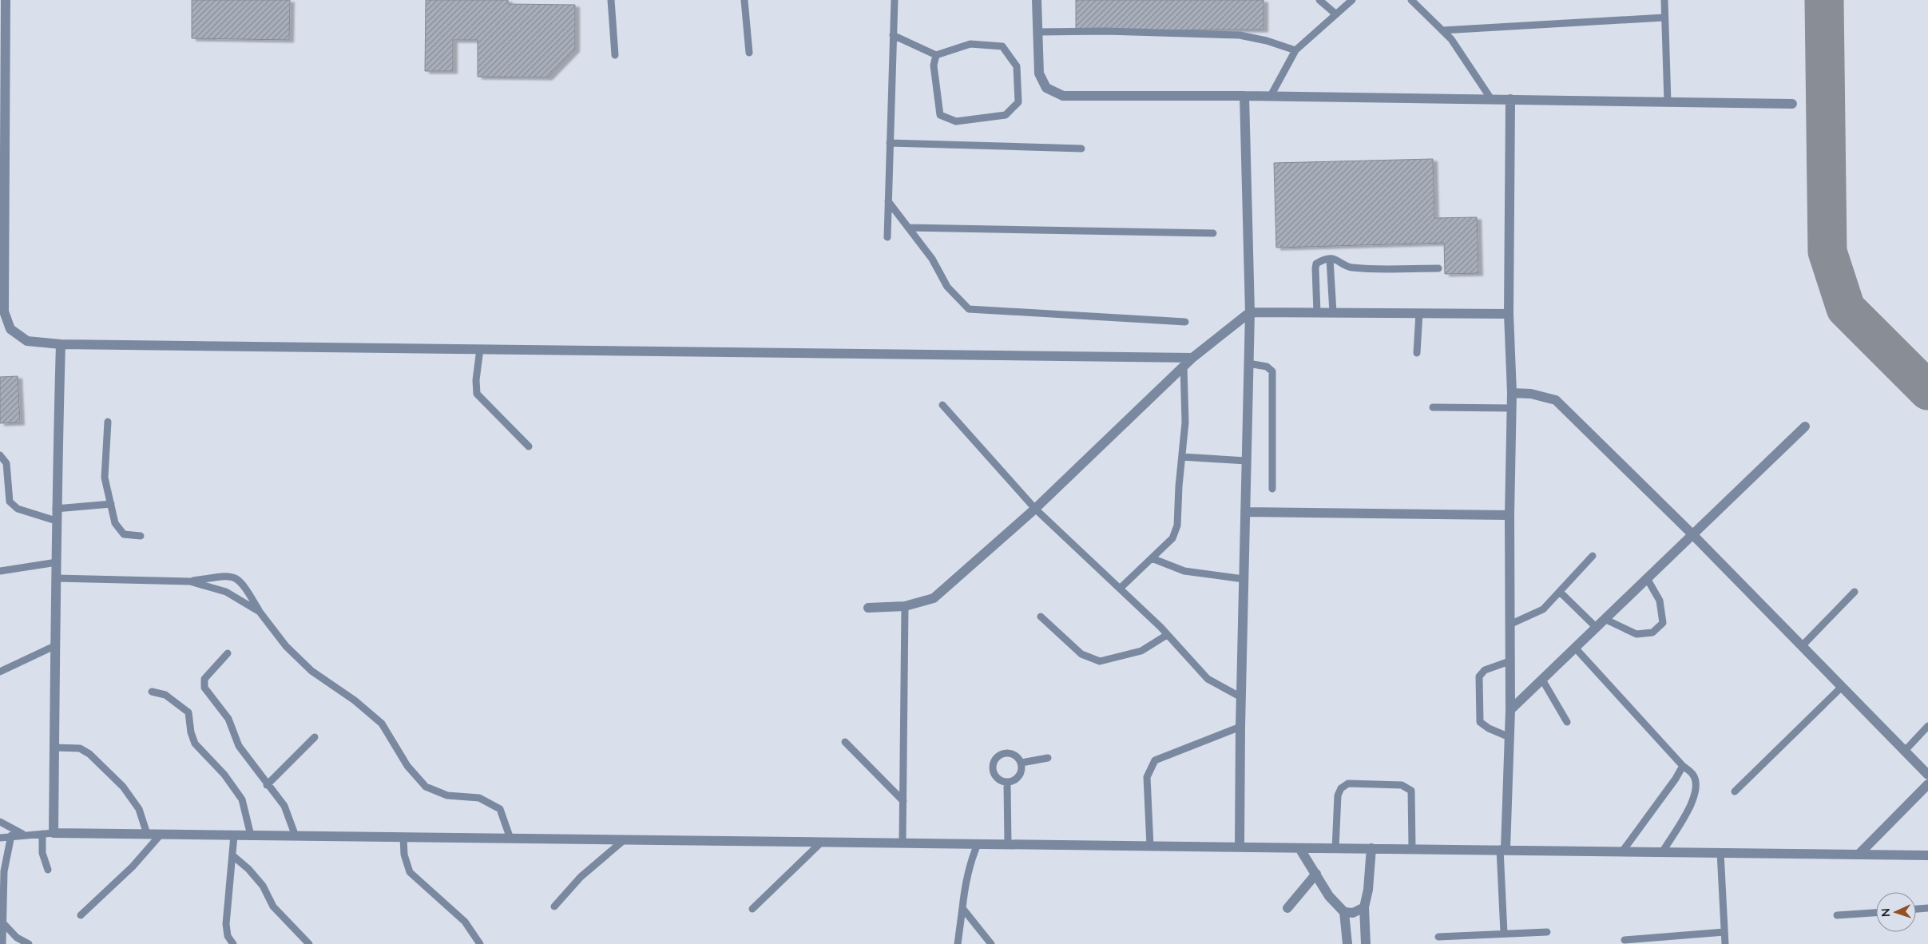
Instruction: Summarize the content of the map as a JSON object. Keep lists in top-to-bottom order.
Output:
{
  "north": "left"
}
